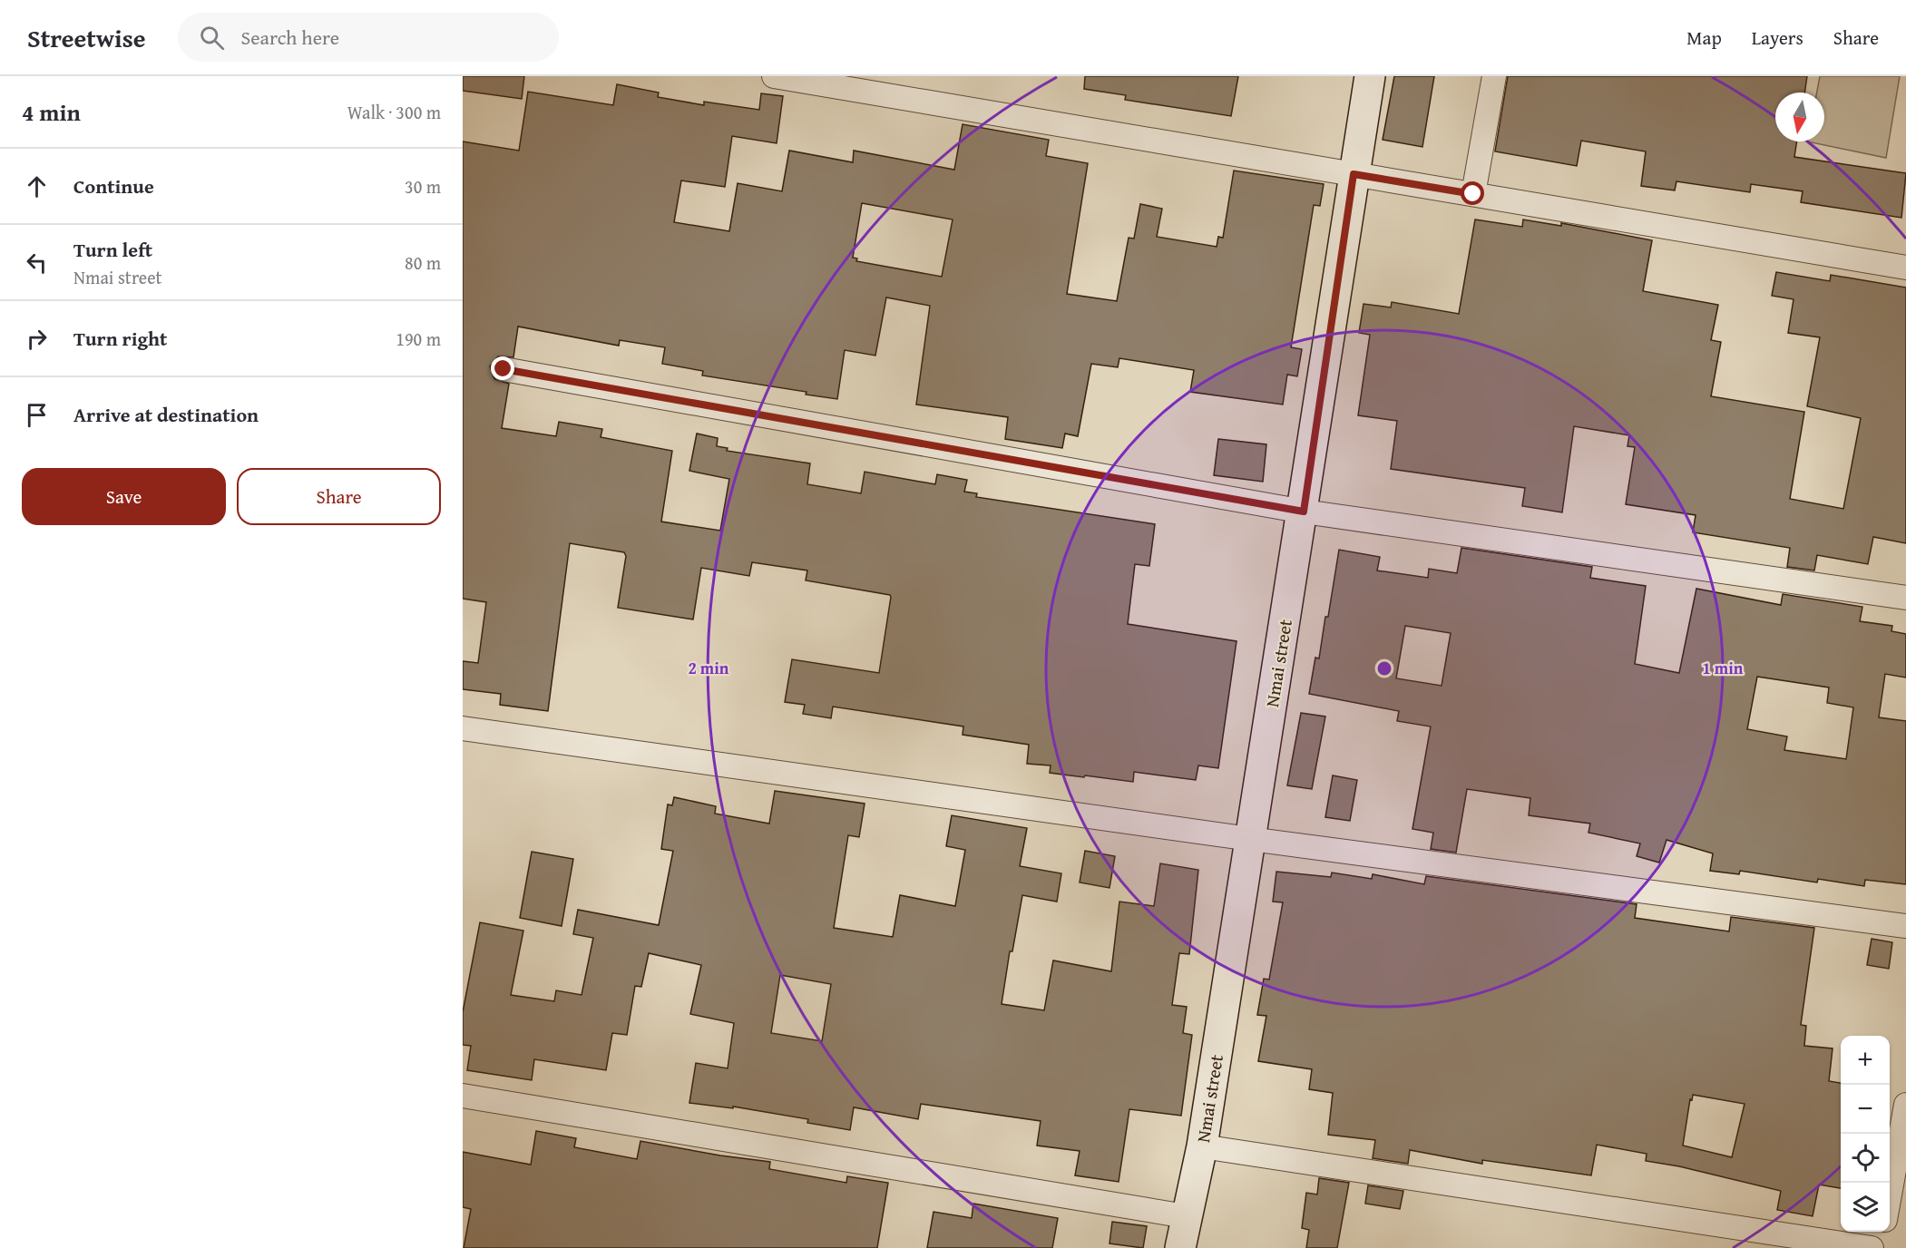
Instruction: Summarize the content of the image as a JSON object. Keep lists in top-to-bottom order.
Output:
{
  "streets": {
    "street": ["Nmai street"]
  },
  "north": "bottom",
  "page": {
    "header": "Streetwise",
    "search": "Search here",
    "nav": ["Map", "Layers", "Share"],
    "heading": ["4 min", "Walk · 300 m"],
    "list": [
      ["Continue", "30 m"],
      ["Turn left", "Nmai street", "80 m"],
      ["Turn right", "190 m"],
      "Arrive at destination"
    ],
    "buttons": ["Save", "Share"],
    "map_buttons": ["+", "−"]
  },
  "rings": ["1 min", "2 min"]
}
